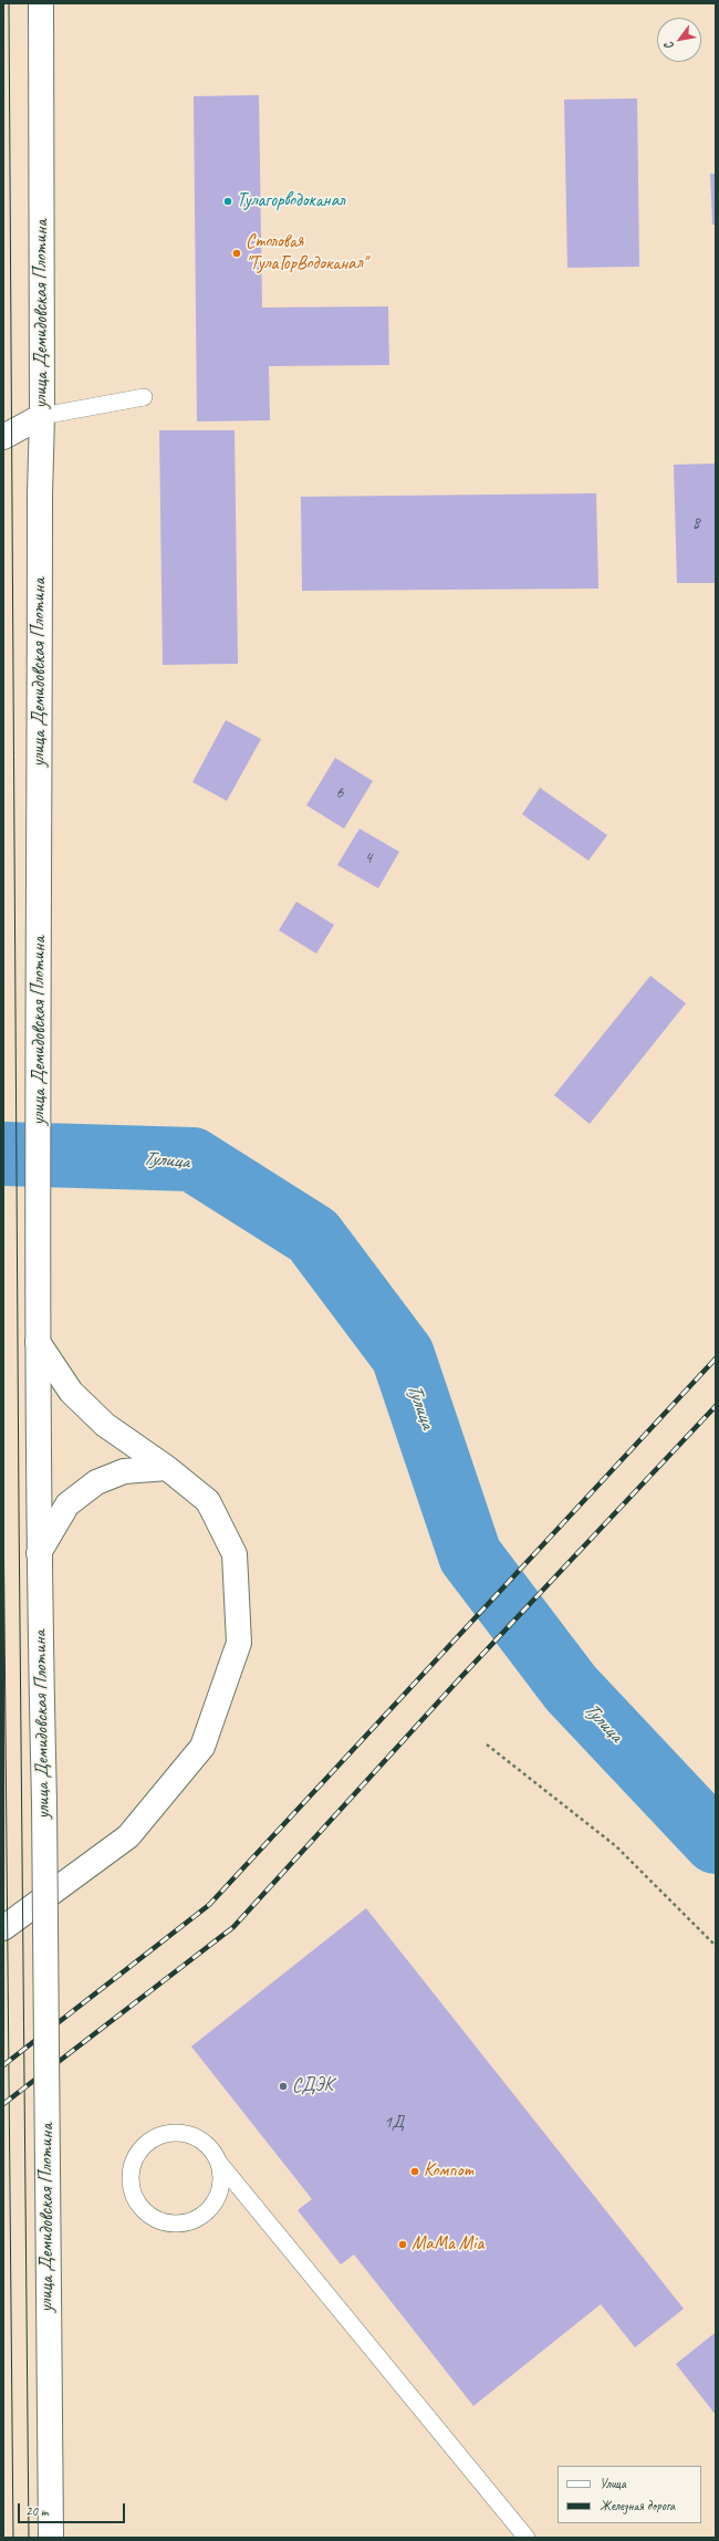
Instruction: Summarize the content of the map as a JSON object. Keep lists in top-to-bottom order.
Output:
{
  "streets": {
    "main road": ["улица Демидовская Плотина"]
  },
  "water": ["Тулица"],
  "places": [
    "Тулагорводоканал",
    "Столовая \"ТулаГорВодоканал\"",
    "СДЭК",
    "Компот",
    "MaMa Mia"
  ],
  "house_numbers": [
    "8",
    "6",
    "4",
    "1Д"
  ],
  "legend": ["Улица", "Железная дорога"],
  "scale_bar": "20 m",
  "north": "bottom left"
}
